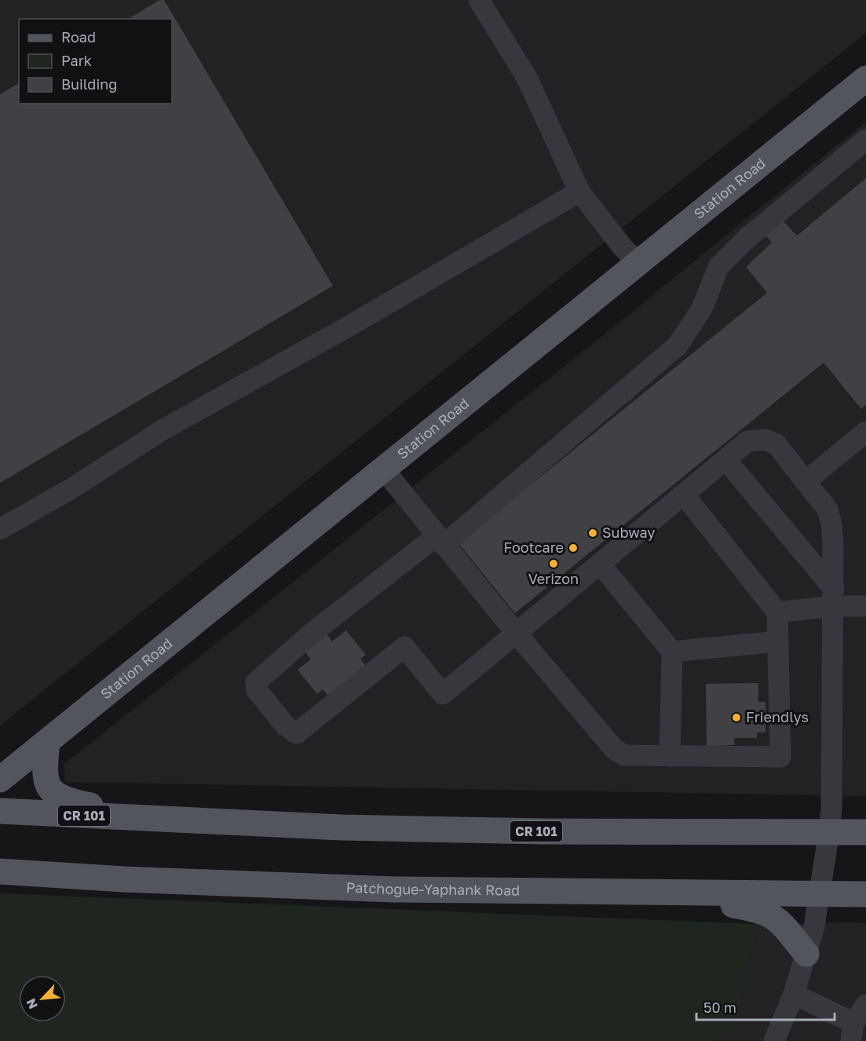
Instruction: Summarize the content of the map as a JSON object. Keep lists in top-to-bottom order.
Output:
{
  "streets": {
    "main road": ["Station Road", "CR 101", "Patchogue-Yaphank Road"]
  },
  "places": [
    "Subway",
    "Footcare",
    "Verizon",
    "Friendlys"
  ],
  "legend": ["Road", "Park", "Building"],
  "scale_bar": "50 m",
  "north": "bottom left"
}
